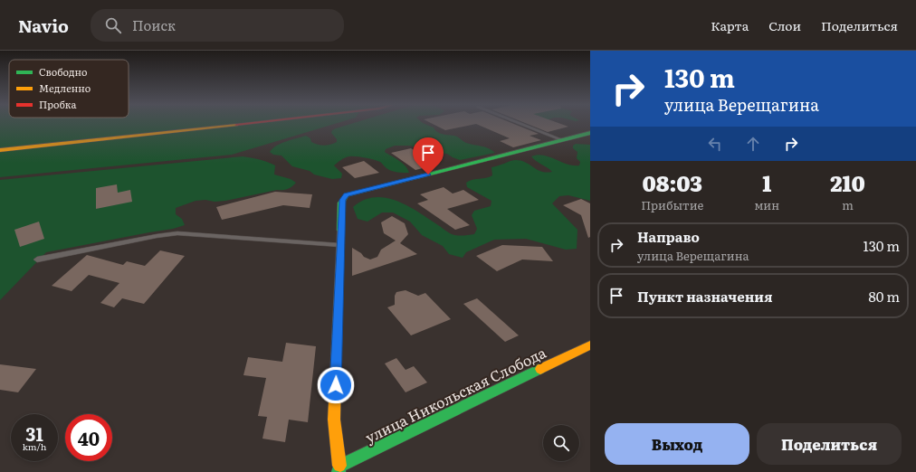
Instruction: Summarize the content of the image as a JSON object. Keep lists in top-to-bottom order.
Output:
{
  "streets": {
    "street": ["улица Никольская Слобода"]
  },
  "legend": ["Свободно", "Медленно", "Пробка"],
  "page": {
    "header": "Navio",
    "search": "Поиск",
    "nav": ["Карта", "Слои", "Поделиться"],
    "turn": ["130 m", "улица Верещагина"],
    "eta": [
      "08:03",
      "Прибытие",
      "1",
      "мин",
      "210",
      "m"
    ],
    "list": [
      {
        "name": "Направо",
        "note": "улица Верещагина",
        "value": "130 m"
      },
      {
        "name": "Пункт назначения",
        "value": "80 m"
      }
    ],
    "speed": "31 km/h",
    "limit": "40",
    "buttons": ["Выход", "Поделиться"]
  }
}
